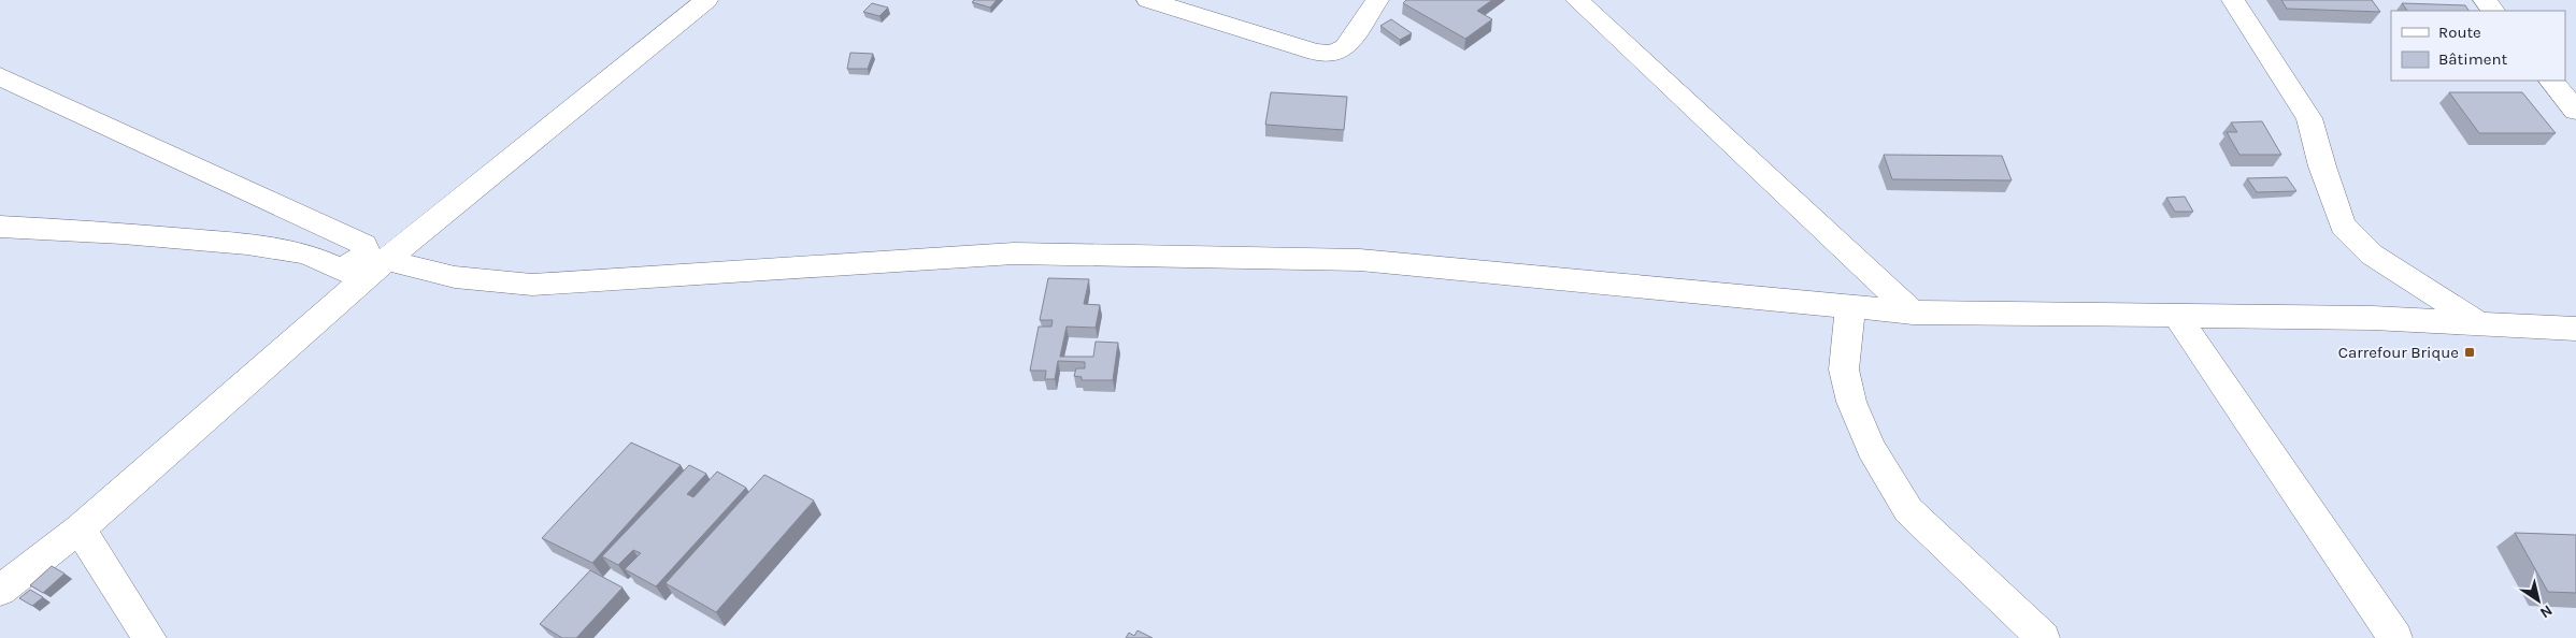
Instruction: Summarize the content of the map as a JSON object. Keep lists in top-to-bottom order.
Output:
{
  "places": {
    "transit": ["Carrefour Brique"]
  },
  "legend": ["Route", "Bâtiment"],
  "north": "bottom right"
}
